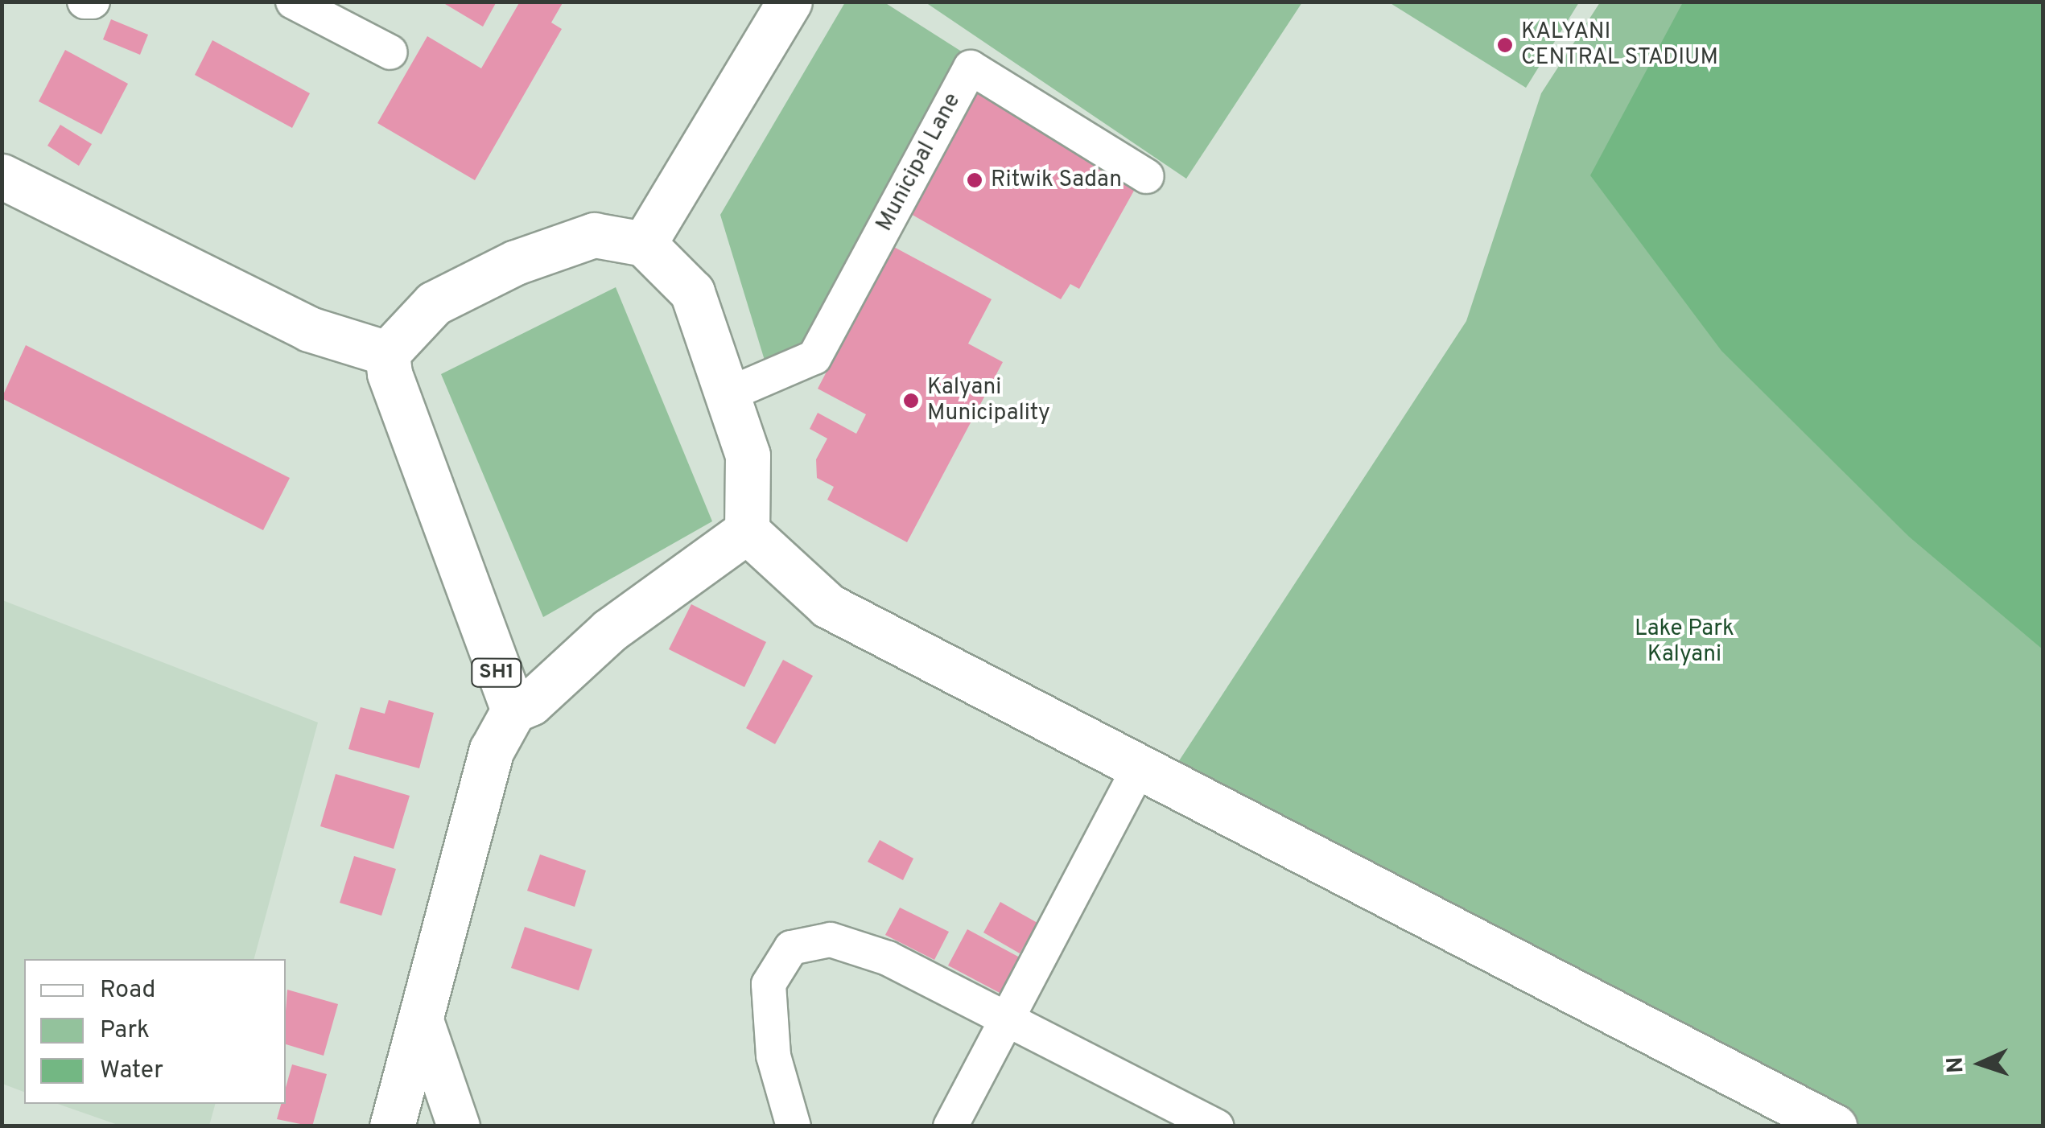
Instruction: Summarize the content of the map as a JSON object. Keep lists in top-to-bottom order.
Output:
{
  "streets": {
    "main road": ["SH1"],
    "street": ["Municipal Lane"]
  },
  "parks": ["Lake Park Kalyani"],
  "places": ["KALYANI CENTRAL STADIUM", "Ritwik Sadan", "Kalyani Municipality"],
  "legend": ["Road", "Park", "Water"],
  "north": "left"
}
